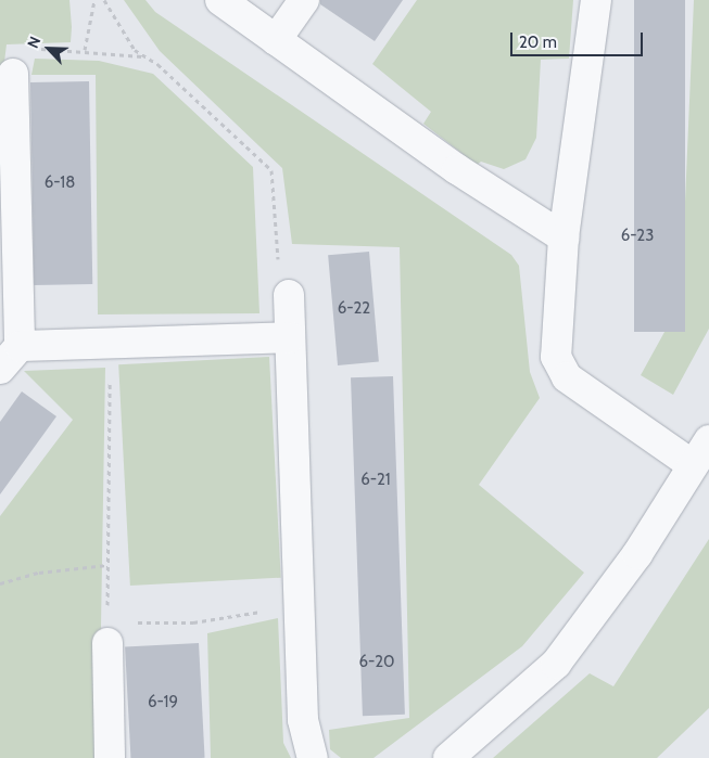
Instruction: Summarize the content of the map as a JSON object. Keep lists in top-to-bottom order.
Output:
{
  "house_numbers": [
    "6-18",
    "6-23",
    "6-22",
    "6-21",
    "6-20",
    "6-19"
  ],
  "scale_bar": "20 m",
  "north": "top left"
}
